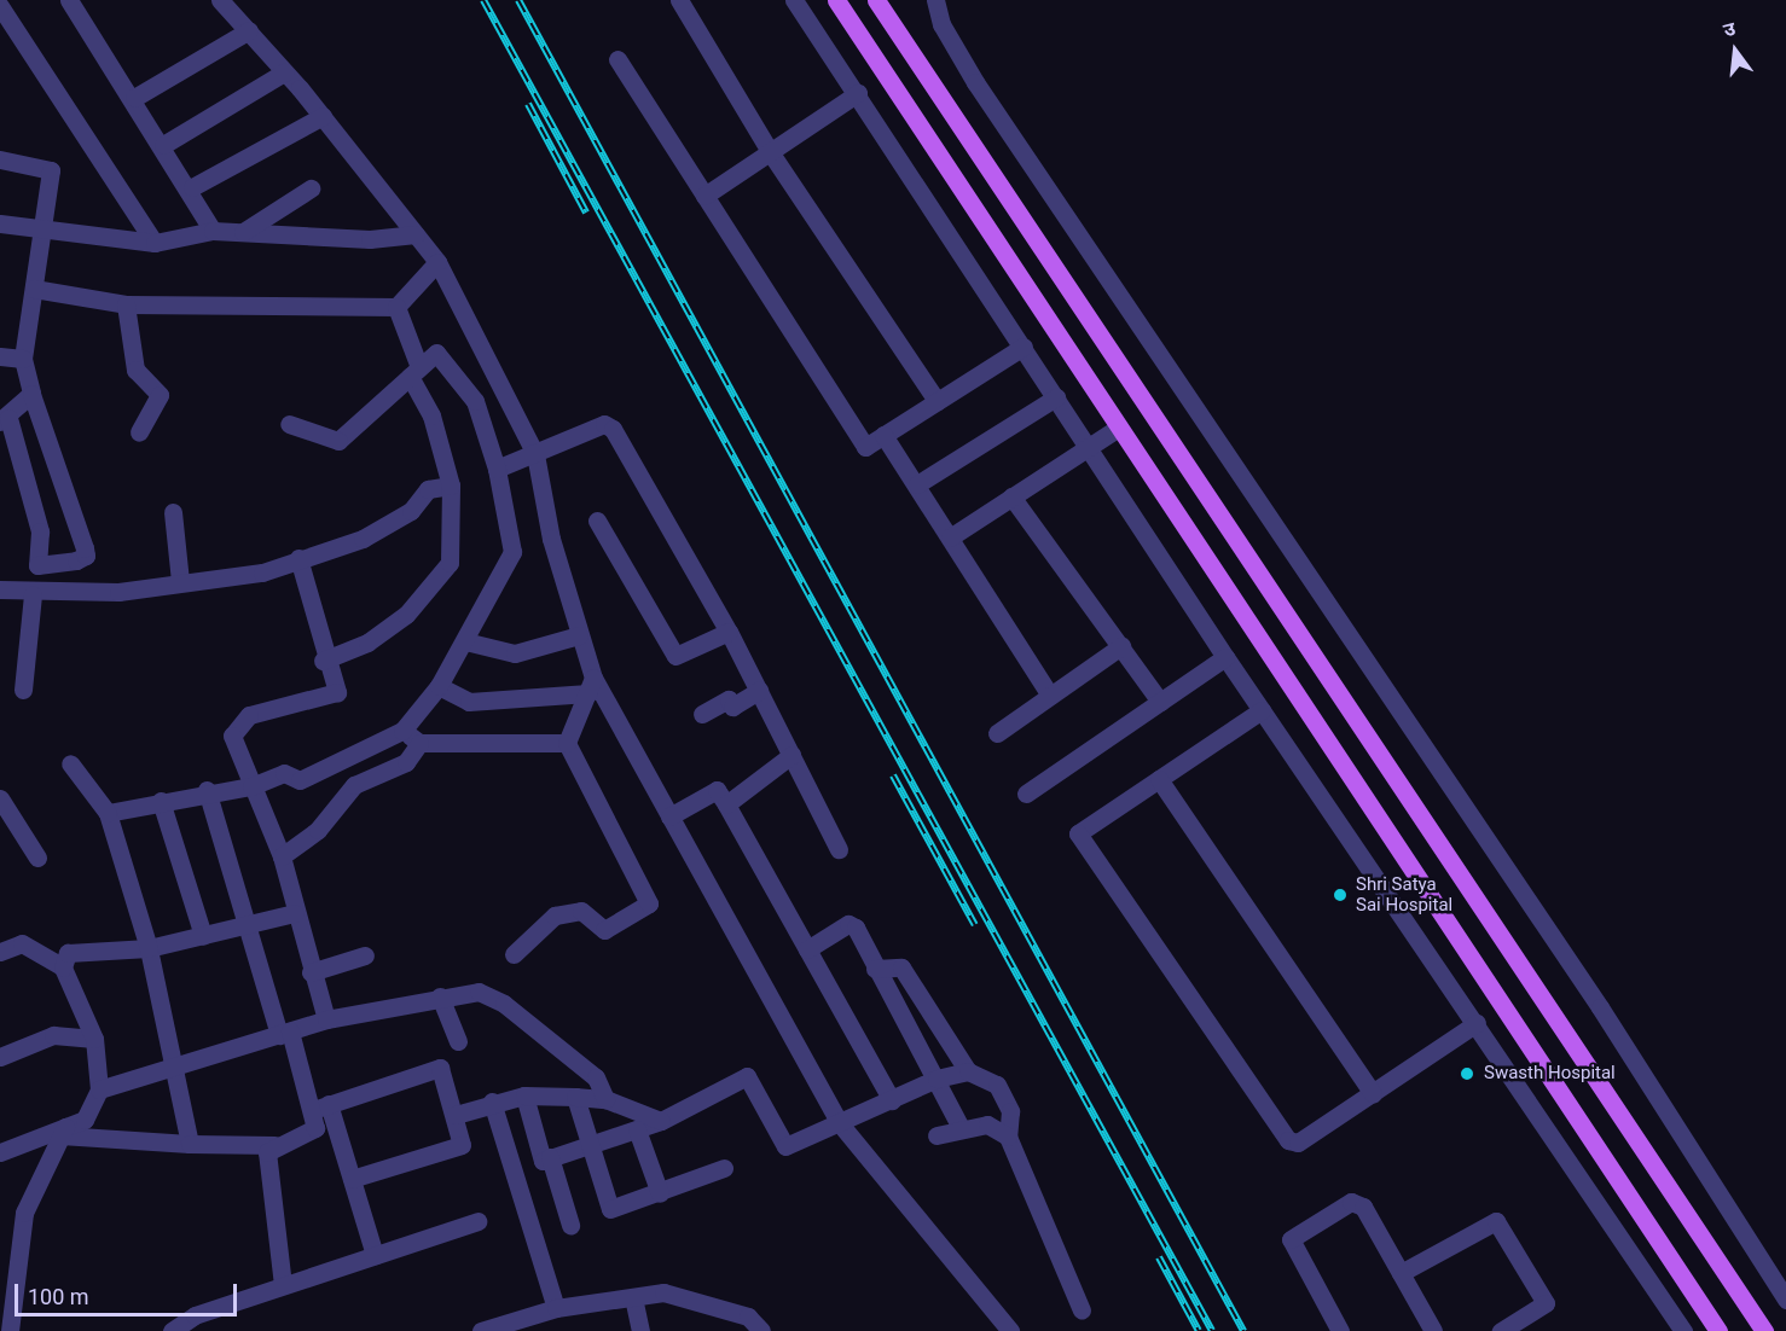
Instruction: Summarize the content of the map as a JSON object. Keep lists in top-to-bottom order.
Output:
{
  "places": ["Shri Satya Sai Hospital", "Swasth Hospital"],
  "scale_bar": "100 m",
  "north": "top"
}
